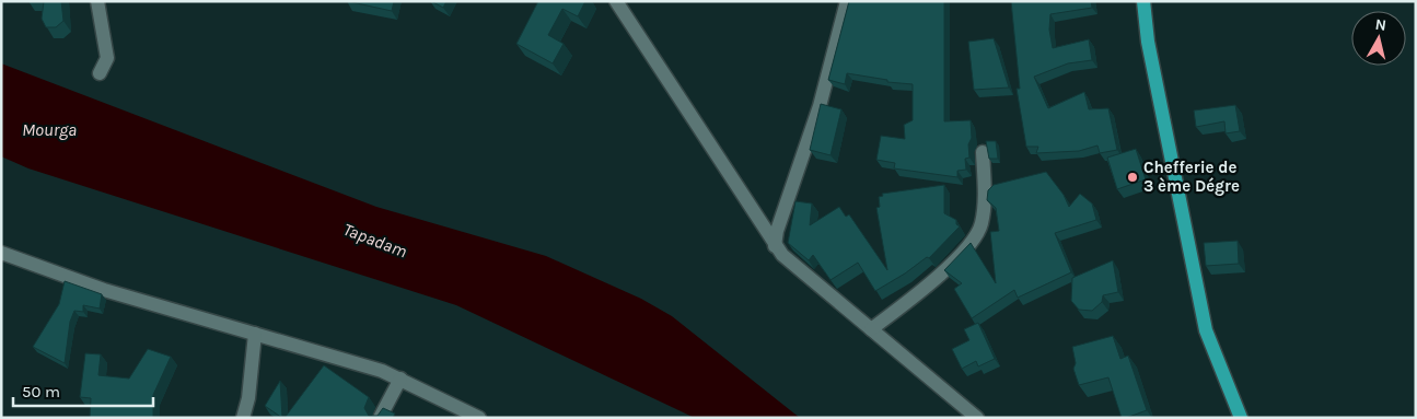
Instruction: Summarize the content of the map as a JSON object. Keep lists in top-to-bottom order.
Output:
{
  "water": ["Mourga", "Tapadam"],
  "places": ["Chefferie de 3 ème Dégre"],
  "scale_bar": "50 m",
  "north": "top"
}
